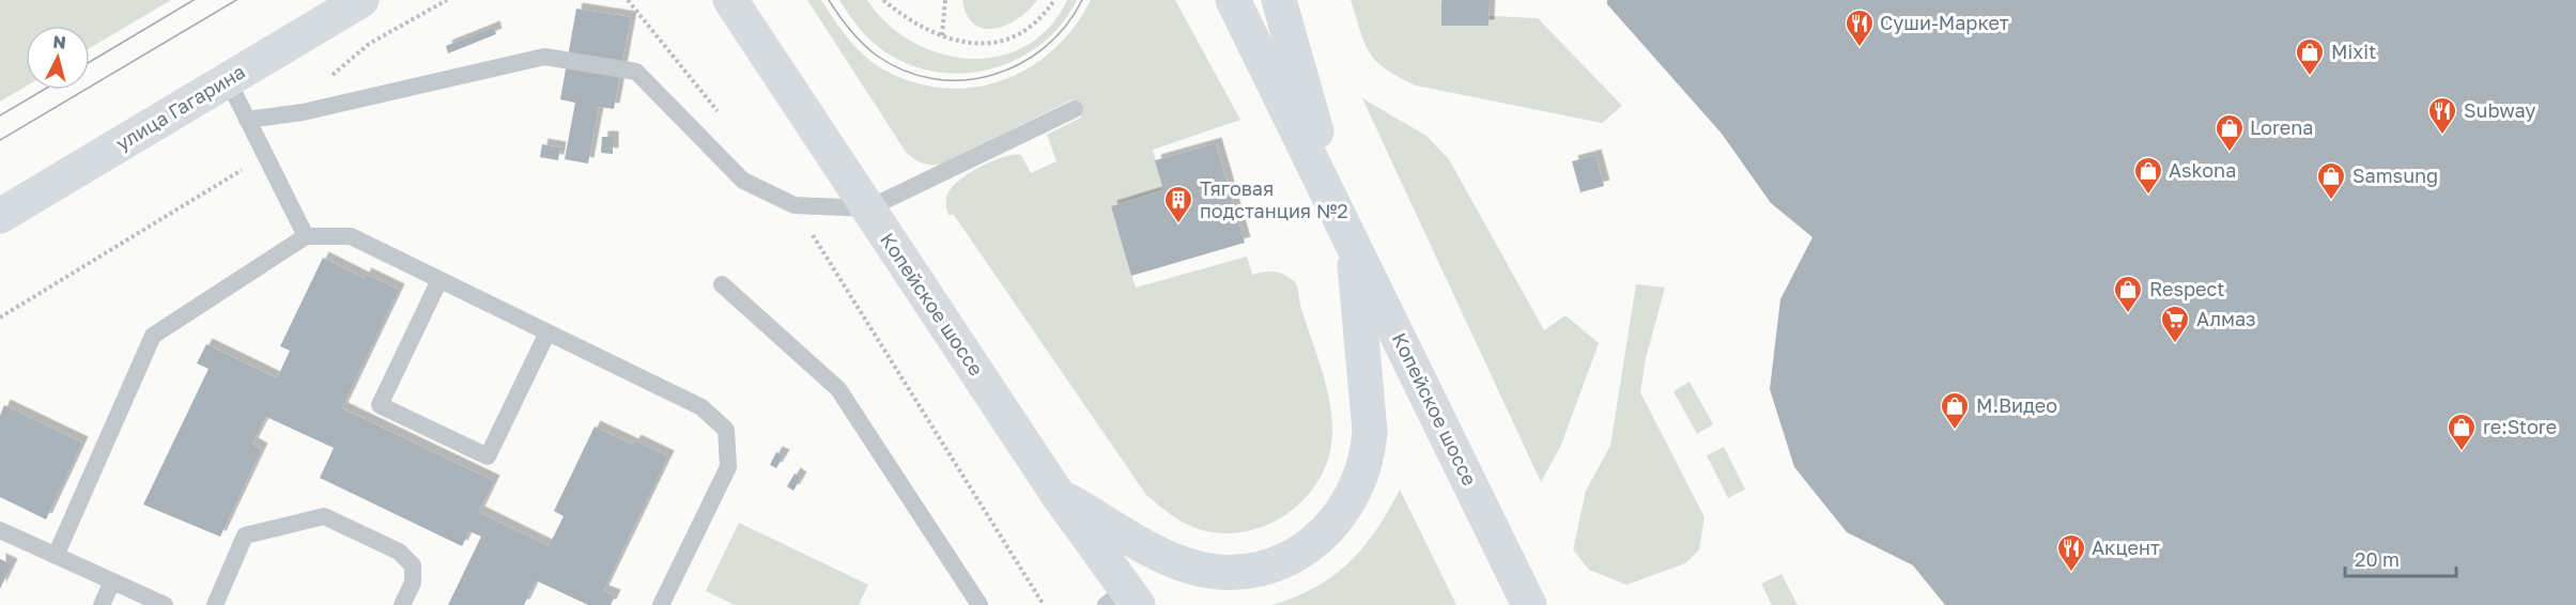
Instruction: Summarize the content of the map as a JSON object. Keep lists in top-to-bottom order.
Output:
{
  "streets": {
    "main road": ["улица Гагарина", "Копейское шоссе"]
  },
  "places": {
    "restaurant": ["Суши-Маркет", "Subway", "Акцент"],
    "shop": [
      "Mixit",
      "Lorena",
      "Askona",
      "Samsung",
      "Respect",
      "М.Видео",
      "re:Store"
    ],
    "building": ["Тяговая подстанция №2"],
    "supermarket": ["Алмаз"]
  },
  "scale_bar": "20 m",
  "north": "top"
}
